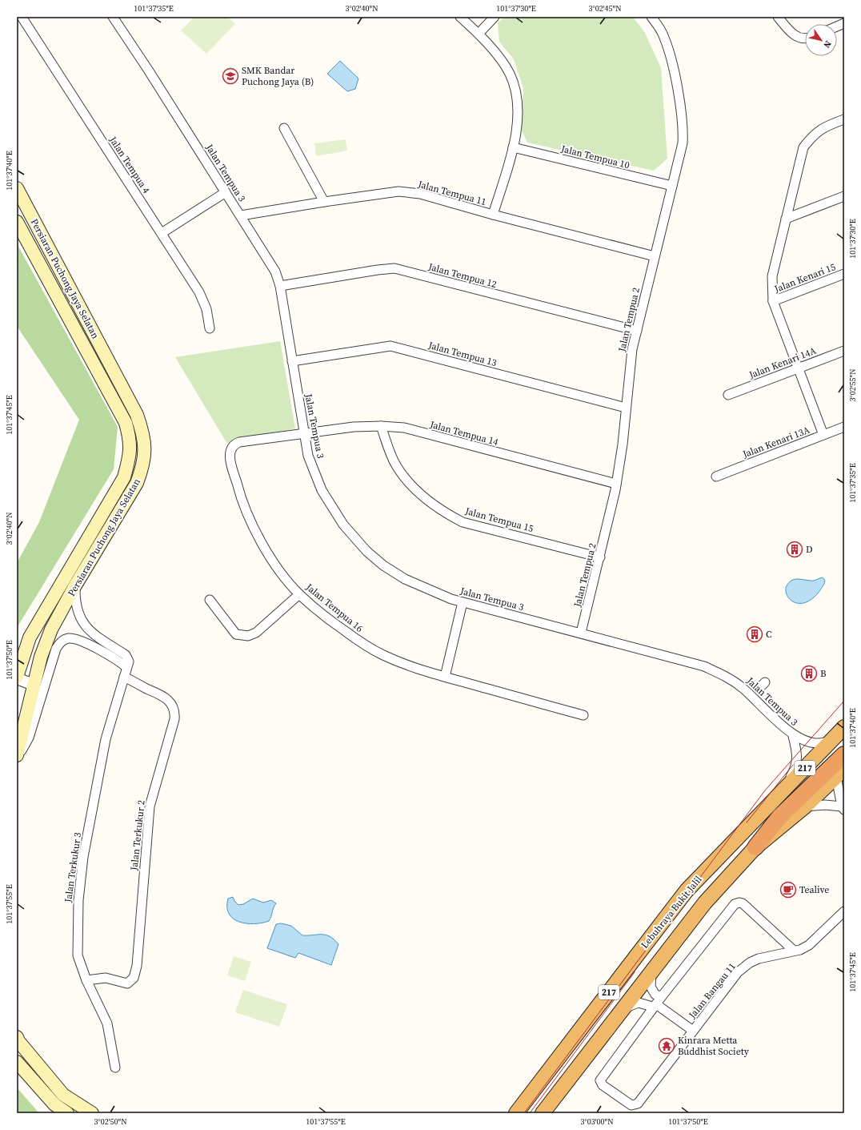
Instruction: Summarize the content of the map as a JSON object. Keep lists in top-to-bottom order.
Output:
{
  "streets": {
    "highway": ["217", "Lebuhraya Bukit Jalil"],
    "main road": ["Persiaran Puchong Jaya Selatan"],
    "street": [
      "Jalan Tempua 10",
      "Jalan Tempua 4",
      "Jalan Tempua 3",
      "Jalan Tempua 11",
      "Jalan Tempua 12",
      "Jalan Kenari 15",
      "Jalan Tempua 2",
      "Jalan Tempua 13",
      "Jalan Kenari 14A",
      "Jalan Tempua 14",
      "Jalan Kenari 13A",
      "Jalan Tempua 15",
      "Jalan Tempua 16",
      "Jalan Terkukur 2",
      "Jalan Terkukur 3",
      "Jalan Bangau 11"
    ]
  },
  "crossings": [
    ["Jalan Tempua 10", "Jalan Tempua 2"],
    ["Jalan Tempua 3", "Jalan Tempua 11"],
    ["Jalan Tempua 3", "Jalan Tempua 12"],
    ["Jalan Tempua 3", "Jalan Tempua 2"],
    ["Jalan Tempua 3", "Jalan Tempua 13"],
    ["Jalan Tempua 3", "Jalan Tempua 14"],
    ["Jalan Tempua 3", "Jalan Tempua 16"],
    ["Jalan Tempua 3", "Lebuhraya Bukit Jalil"],
    ["Jalan Tempua 11", "Jalan Tempua 2"],
    ["Jalan Tempua 12", "Jalan Tempua 2"],
    ["Jalan Tempua 2", "Jalan Tempua 13"],
    ["Jalan Tempua 2", "Jalan Tempua 14"],
    ["Jalan Tempua 2", "Jalan Tempua 15"],
    ["Jalan Tempua 14", "Jalan Tempua 15"],
    ["Jalan Tempua 14", "Jalan Tempua 16"],
    ["Jalan Terkukur 2", "Jalan Terkukur 3"]
  ],
  "places": {
    "school or university": ["SMK Bandar Puchong Jaya (B)"],
    "building": ["D", "C", "B"],
    "cafe": ["Tealive"],
    "temple": ["Kinrara Metta Buddhist Society"]
  },
  "north": "bottom right",
  "coordinates": [
    "101°37'35\"E",
    "3°02'40\"N",
    "101°37'30\"E",
    "3°02'45\"N",
    "101°37'40\"E",
    "3°02'55\"N",
    "101°37'45\"E",
    "101°37'50\"E",
    "101°37'55\"E",
    "3°02'50\"N",
    "3°03'00\"N"
  ]
}
